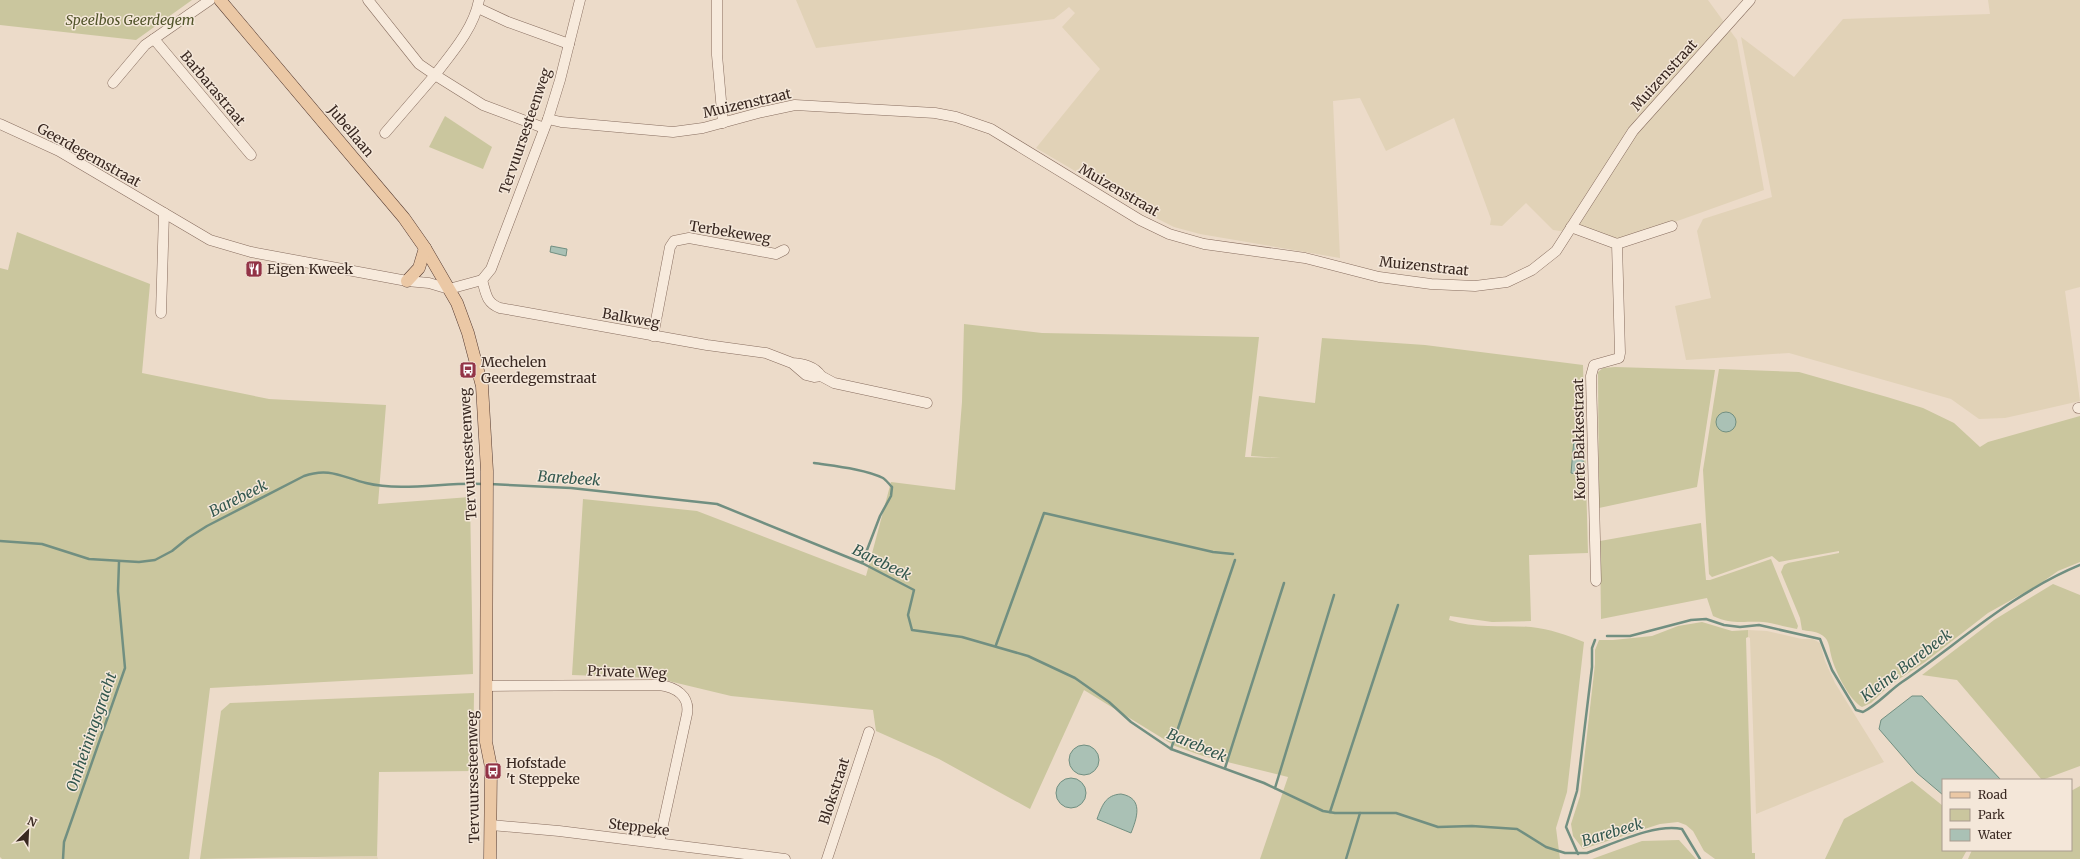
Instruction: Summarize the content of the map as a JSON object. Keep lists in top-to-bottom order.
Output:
{
  "streets": {
    "main road": ["Jubellaan", "Tervuursesteenweg"],
    "street": [
      "Muizenstraat",
      "Barbarastraat",
      "Geerdegemstraat",
      "Terbekeweg",
      "Balkweg",
      "Korte Bakkestraat",
      "Private Weg",
      "Blokstraat",
      "Steppeke"
    ]
  },
  "crossings": [
    ["Muizenstraat", "Tervuursesteenweg"],
    ["Jubellaan", "Tervuursesteenweg"],
    ["Jubellaan", "Geerdegemstraat"],
    ["Tervuursesteenweg", "Geerdegemstraat"],
    ["Tervuursesteenweg", "Balkweg"],
    ["Tervuursesteenweg", "Private Weg"],
    ["Tervuursesteenweg", "Steppeke"],
    ["Terbekeweg", "Balkweg"],
    ["Private Weg", "Steppeke"]
  ],
  "water": ["Barebeek", "Kleine Barebeek", "Omheiningsgracht"],
  "parks": ["Speelbos Geerdegem"],
  "places": {
    "restaurant": ["Eigen Kweek"],
    "bus stop": ["Mechelen Geerdegemstraat", "Hofstade 't Steppeke"]
  },
  "legend": ["Road", "Park", "Water"],
  "north": "top right"
}
